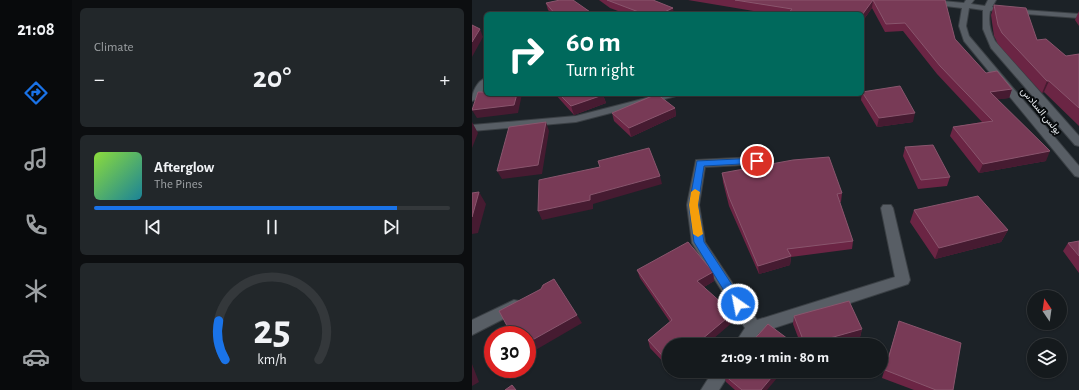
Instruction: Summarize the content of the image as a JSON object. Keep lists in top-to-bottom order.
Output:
{
  "streets": {
    "street": ["بولس السادس"]
  },
  "north": "top",
  "page": {
    "tabs": "21:08",
    "tile": "Climate",
    "turn": ["60 m", "Turn right"],
    "heat": ["−", "20°", "+"],
    "song": ["Afterglow", "The Pines"],
    "limit": "30",
    "trip": "21:09 · 1 min · 80 m",
    "gauge": ["25", "km/h"]
  }
}
